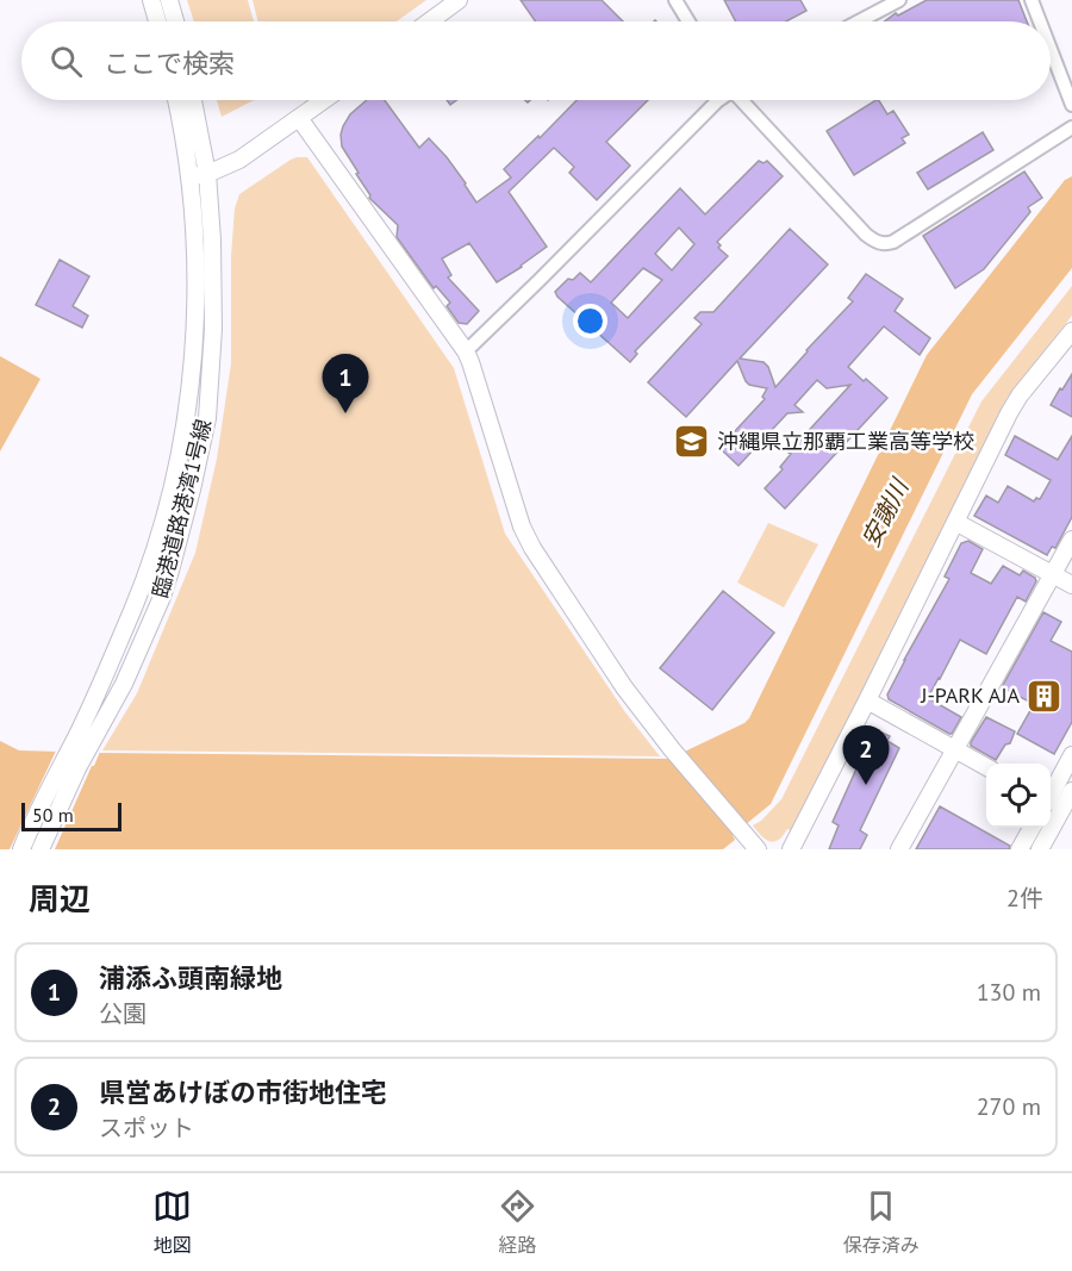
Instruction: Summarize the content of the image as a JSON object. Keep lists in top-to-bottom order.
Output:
{
  "streets": {
    "street": ["臨港道路港湾1号線"]
  },
  "water": ["安謝川"],
  "places": {
    "school or university": ["沖縄県立那覇工業高等学校"],
    "building": ["J-PARK AJA"]
  },
  "scale_bar": "50 m",
  "page": {
    "search": "ここで検索",
    "pins": ["1", "2"],
    "scale": "50 m",
    "heading": ["周辺", "2件"],
    "list": [
      {
        "mark": "1",
        "name": "浦添ふ頭南緑地",
        "note": "公園",
        "value": "130 m"
      },
      {
        "mark": "2",
        "name": "県営あけぼの市街地住宅",
        "note": "スポット",
        "value": "270 m"
      }
    ],
    "nav": ["地図", "経路", "保存済み"]
  }
}
